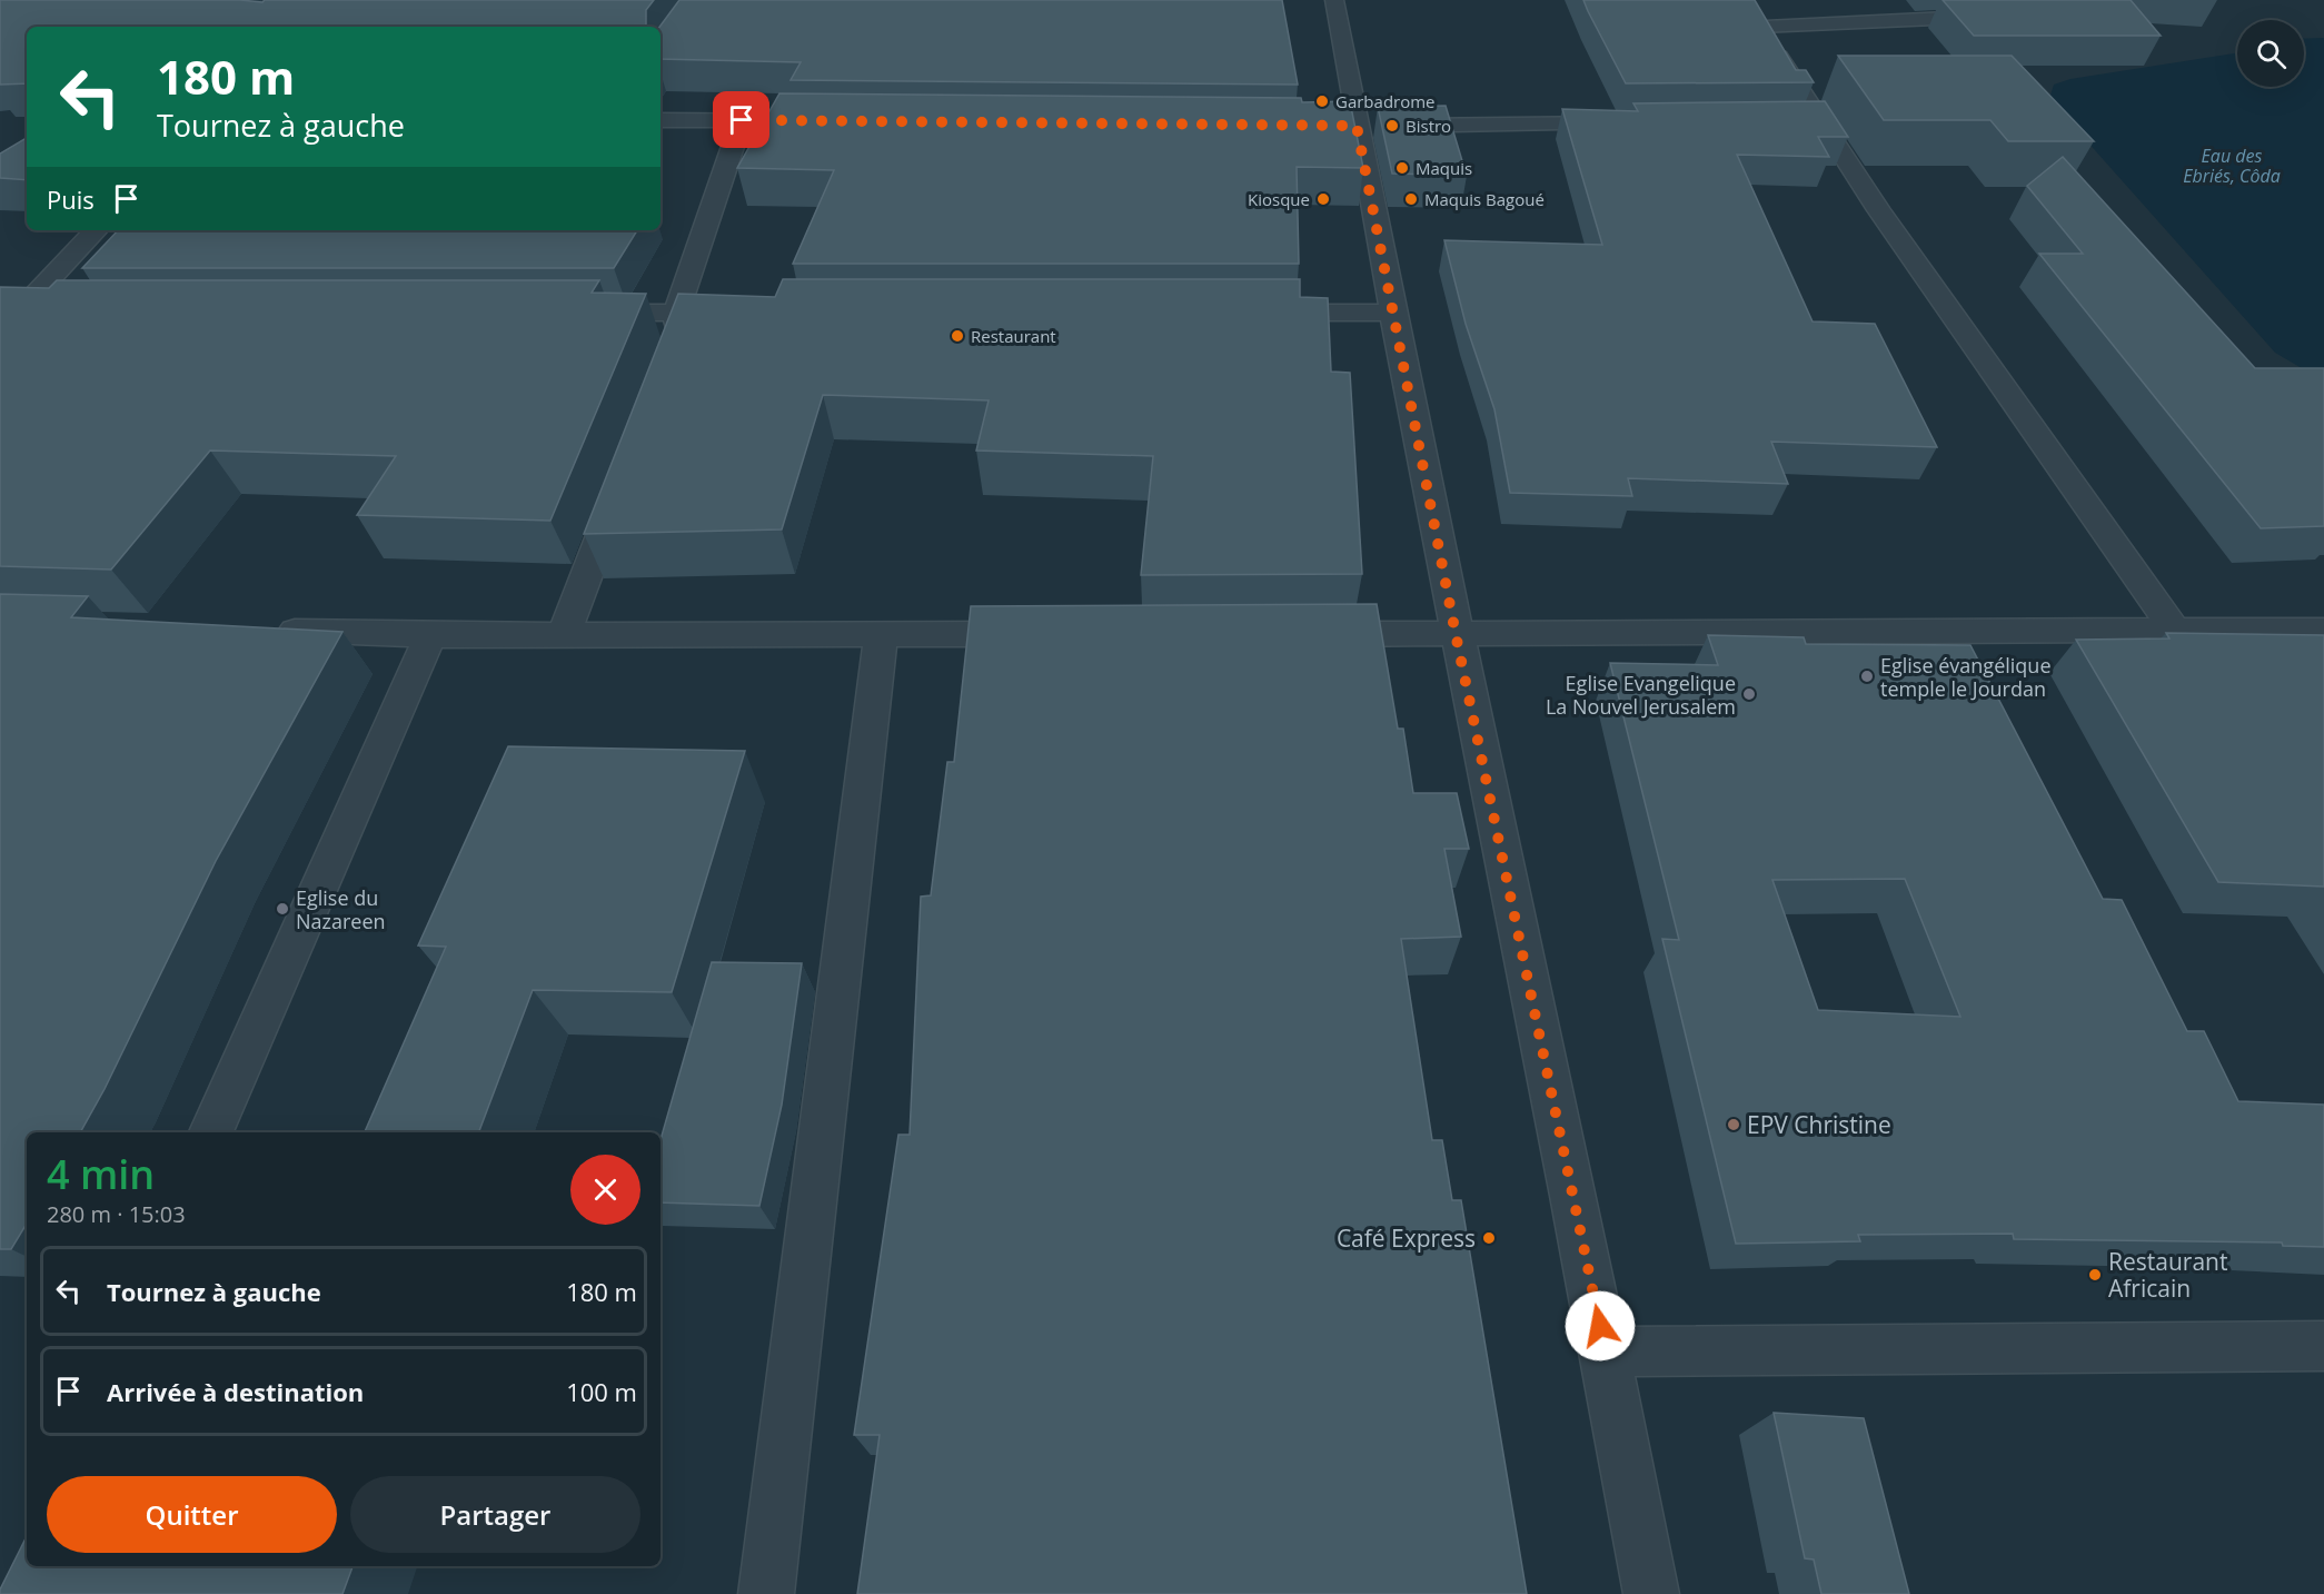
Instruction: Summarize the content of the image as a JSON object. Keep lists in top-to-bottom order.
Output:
{
  "water": ["Eau des Ebriés, Côda"],
  "places": [
    "Garbadrome",
    "Bistro",
    "Maquis",
    "Kiosque",
    "Maquis Bagoué",
    "Restaurant",
    "Eglise évangélique temple le Jourdan",
    "Eglise Evangelique La Nouvel Jerusalem",
    "Eglise du Nazareen",
    "EPV Christine",
    "Café Express",
    "Restaurant Africain"
  ],
  "page": {
    "turn": ["180 m", "Tournez à gauche"],
    "then": "Puis",
    "heading": ["4 min", "280 m · 15:03"],
    "list": [
      {
        "name": "Tournez à gauche",
        "value": "180 m"
      },
      {
        "name": "Arrivée à destination",
        "value": "100 m"
      }
    ],
    "buttons": ["Quitter", "Partager"]
  }
}
